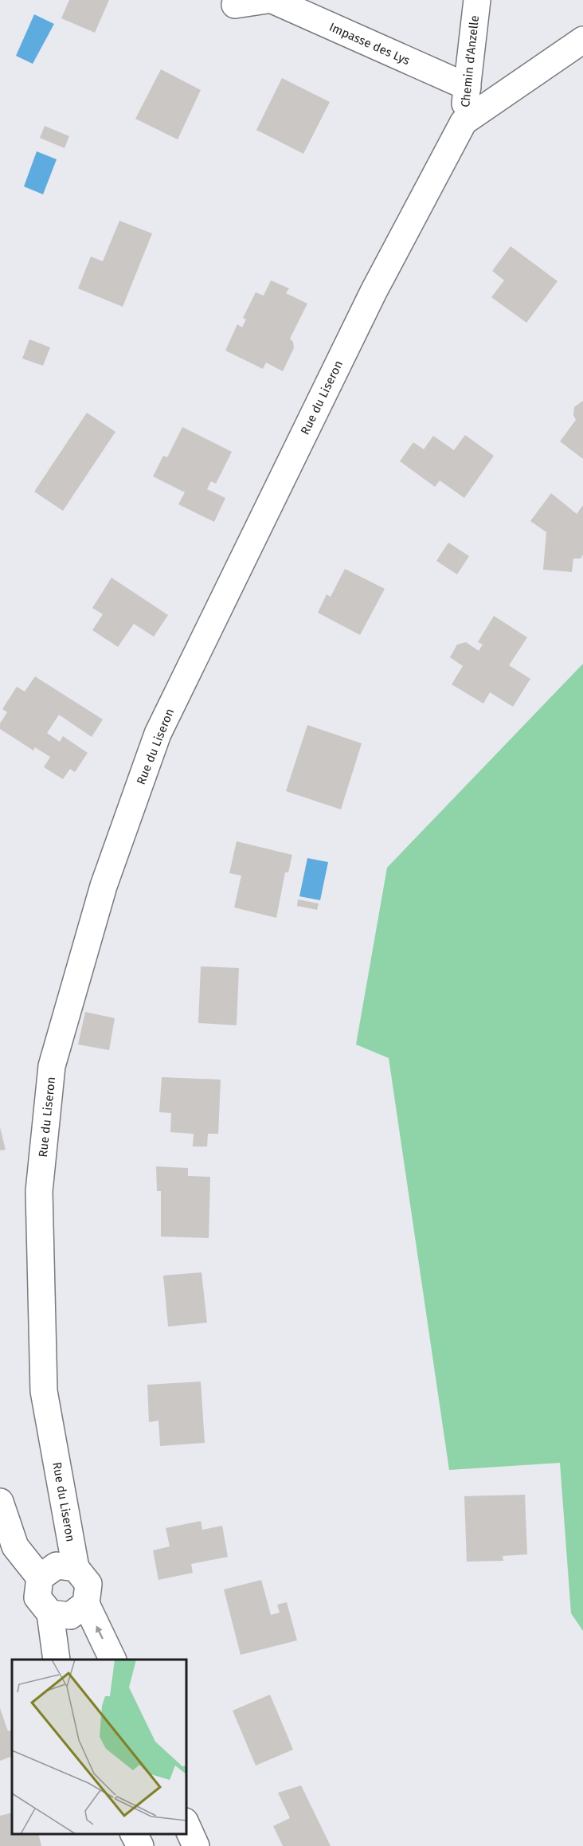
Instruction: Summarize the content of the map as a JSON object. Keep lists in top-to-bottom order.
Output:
{
  "streets": {
    "street": ["Impasse des Lys", "Chemin d'Anzelle", "Rue du Liseron"]
  },
  "crossings": [
    ["Impasse des Lys", "Chemin d'Anzelle"],
    ["Chemin d'Anzelle", "Rue du Liseron"]
  ]
}
